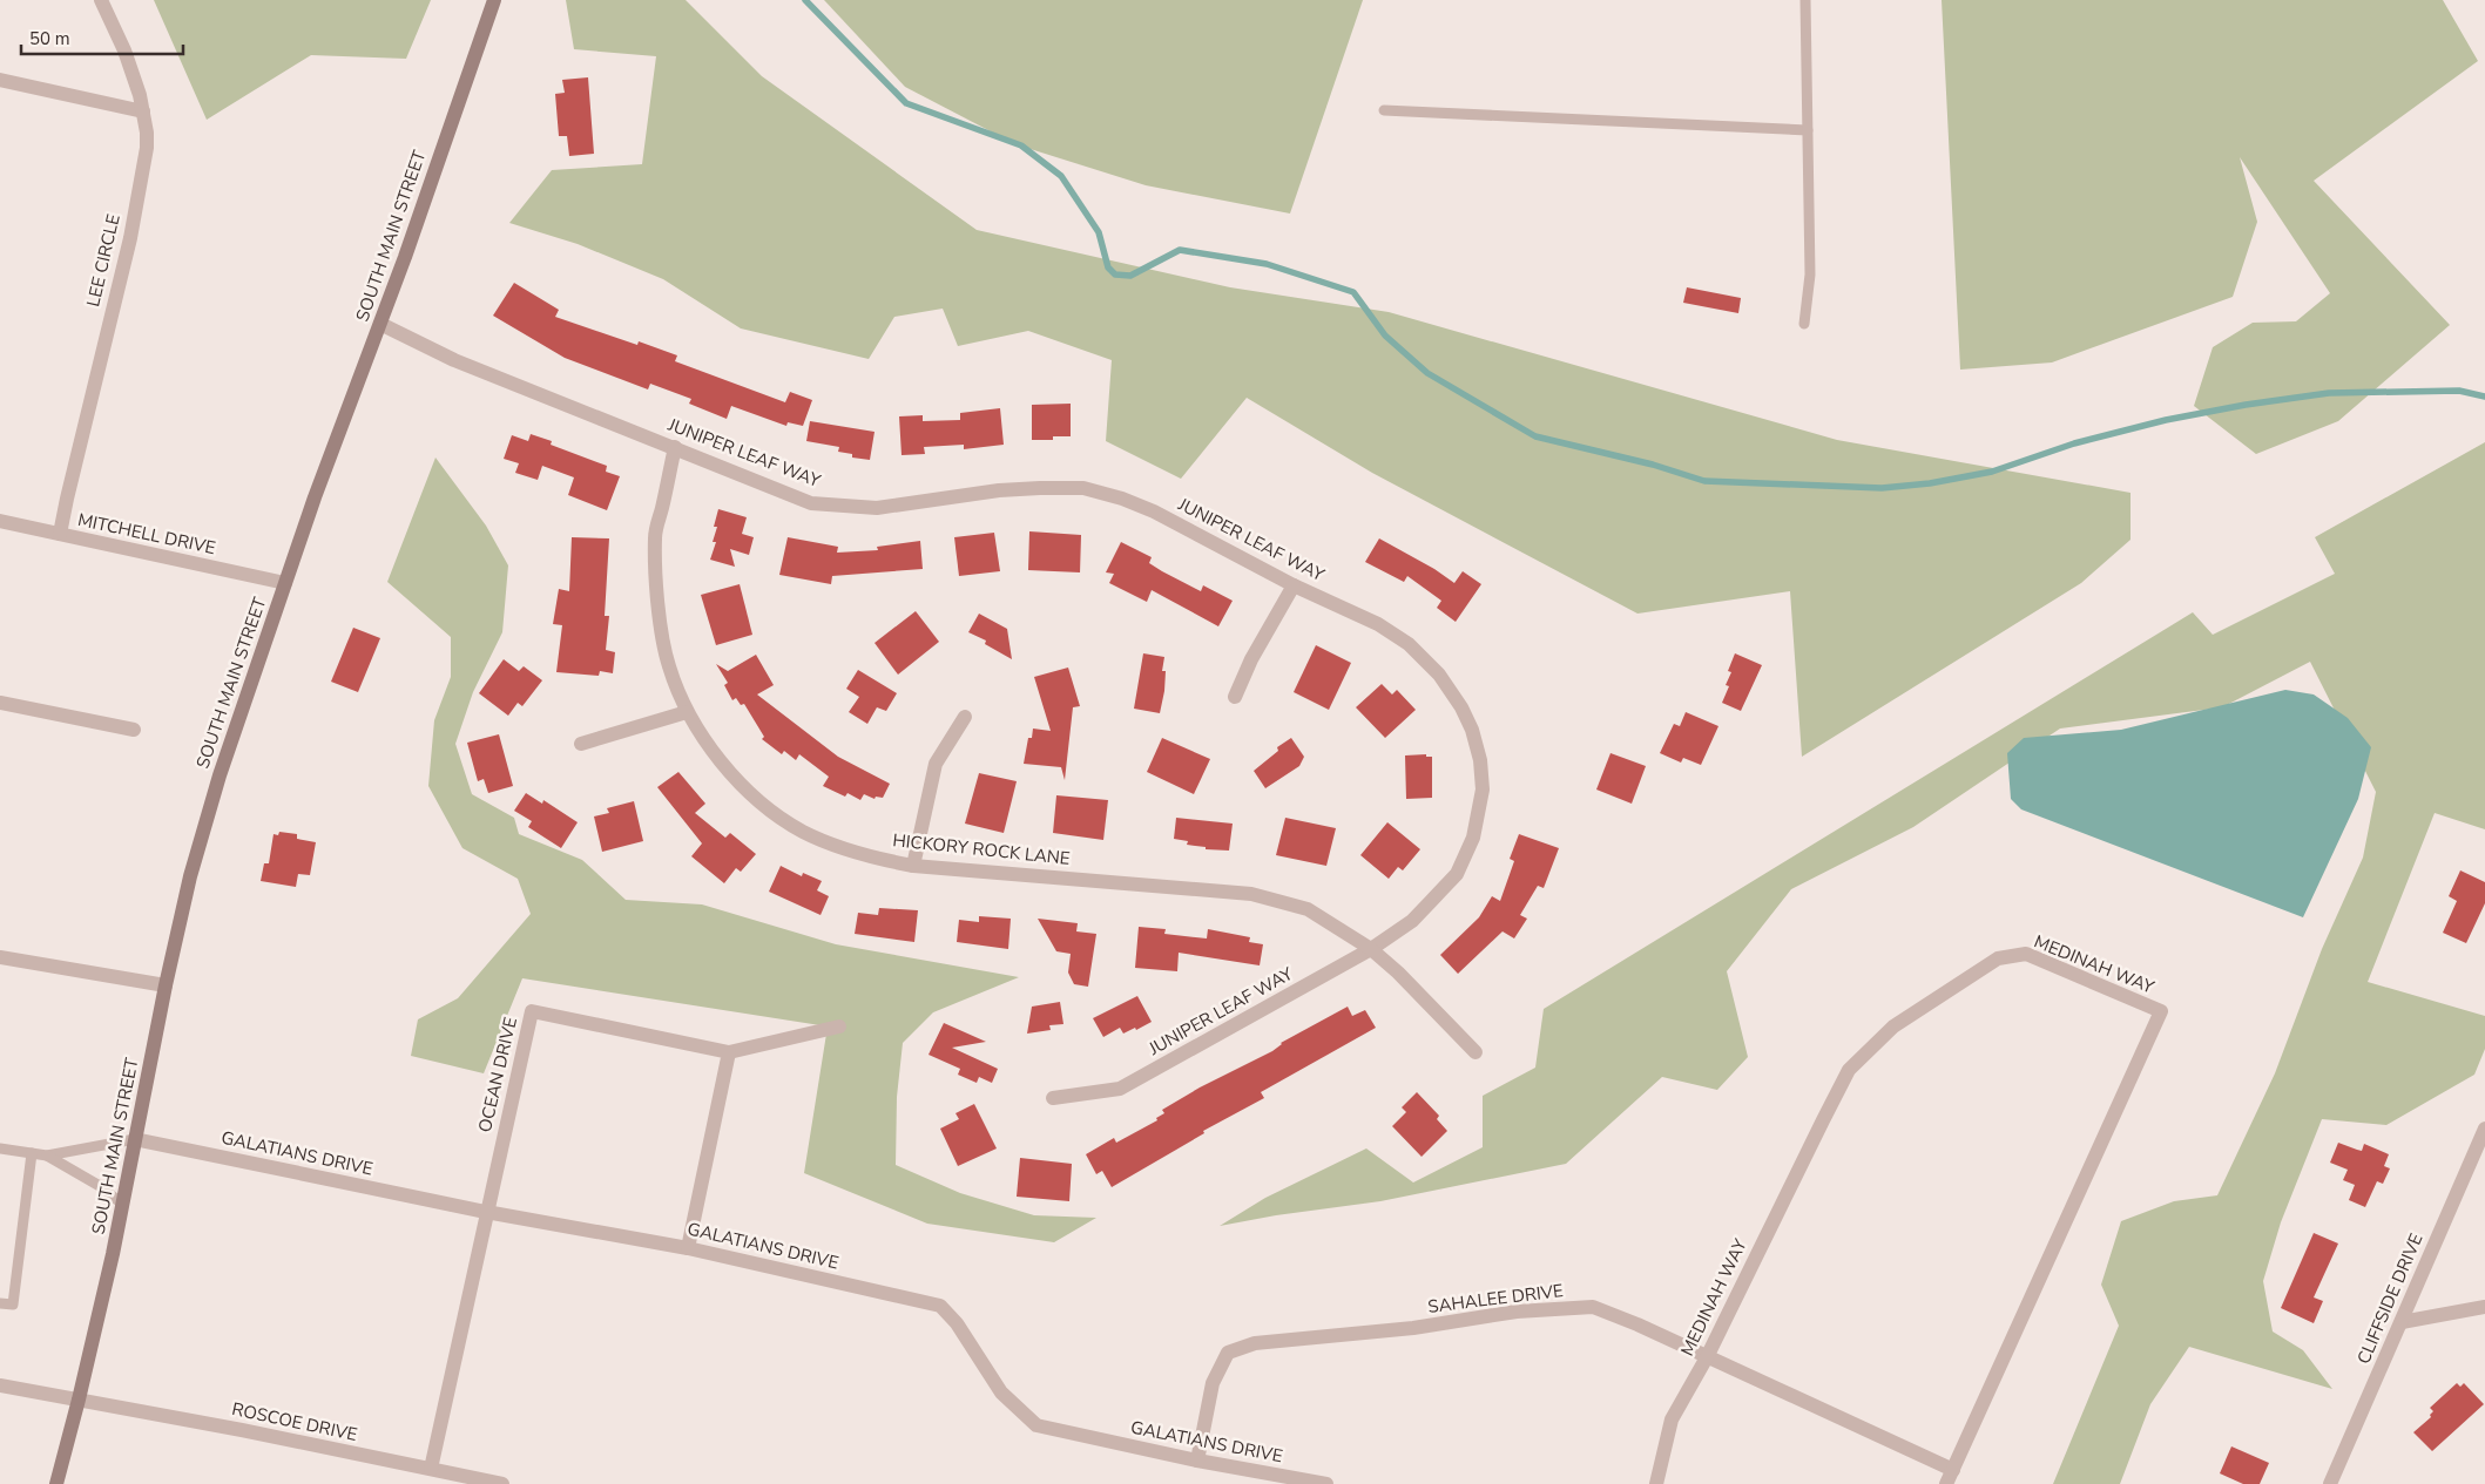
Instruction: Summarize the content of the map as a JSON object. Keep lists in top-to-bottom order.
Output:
{
  "streets": {
    "main road": ["SOUTH MAIN STREET"],
    "street": [
      "LEE CIRCLE",
      "JUNIPER LEAF WAY",
      "MITCHELL DRIVE",
      "HICKORY ROCK LANE",
      "MEDINAH WAY",
      "OCEAN DRIVE",
      "GALATIANS DRIVE",
      "SAHALEE DRIVE",
      "CLIFFSIDE DRIVE",
      "ROSCOE DRIVE"
    ]
  },
  "crossings": [
    ["SOUTH MAIN STREET", "JUNIPER LEAF WAY"],
    ["SOUTH MAIN STREET", "MITCHELL DRIVE"],
    ["SOUTH MAIN STREET", "GALATIANS DRIVE"],
    ["SOUTH MAIN STREET", "ROSCOE DRIVE"],
    ["LEE CIRCLE", "MITCHELL DRIVE"],
    ["JUNIPER LEAF WAY", "HICKORY ROCK LANE"],
    ["MEDINAH WAY", "SAHALEE DRIVE"],
    ["OCEAN DRIVE", "GALATIANS DRIVE"],
    ["OCEAN DRIVE", "ROSCOE DRIVE"],
    ["GALATIANS DRIVE", "SAHALEE DRIVE"]
  ],
  "scale_bar": "50 m"
}
